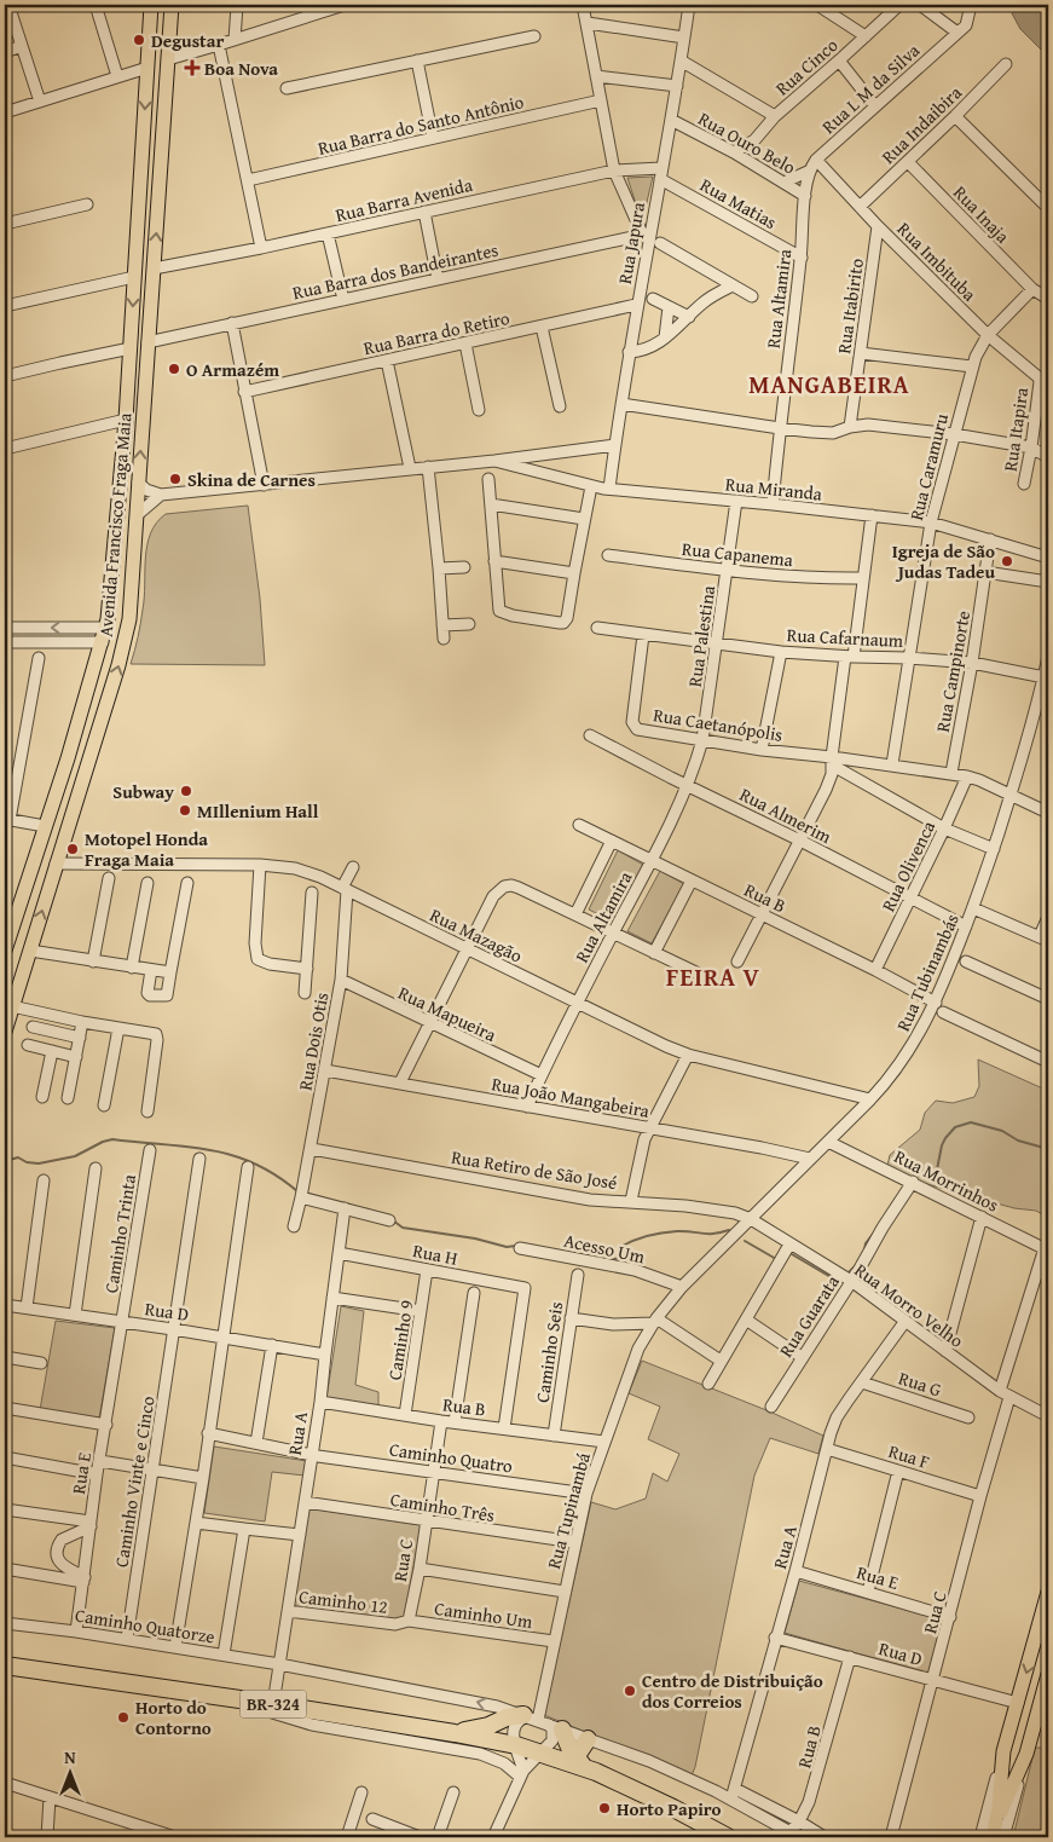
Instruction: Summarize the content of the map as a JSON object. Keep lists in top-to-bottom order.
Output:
{
  "streets": {
    "highway": ["BR-324"],
    "main road": ["Avenida Francisco Fraga Maia"],
    "street": [
      "Rua Cinco",
      "Rua L M da Silva",
      "Rua Barra do Santo Antônio",
      "Rua Indaibira",
      "Rua Ouro Belo",
      "Rua Barra Avenida",
      "Rua Matias",
      "Rua Inaja",
      "Rua Japura",
      "Rua Imbituba",
      "Rua Barra dos Bandeirantes",
      "Rua Altamira",
      "Rua Itabirito",
      "Rua Barra do Retiro",
      "Rua Itapira",
      "Rua Caramuru",
      "Rua Miranda",
      "Rua Capanema",
      "Rua Palestina",
      "Rua Cafarnaum",
      "Rua Campinorte",
      "Rua Caetanópolis",
      "Rua Almerim",
      "Rua Olivenca",
      "Rua B",
      "Rua Mazagão",
      "Rua Tubinambás",
      "Rua Mapueira",
      "Rua Dois Otis",
      "Rua João Mangabeira",
      "Rua Retiro de São José",
      "Rua Morrinhos",
      "Caminho Trinta",
      "Acesso Um",
      "Rua H",
      "Rua Morro Velho",
      "Rua D",
      "Rua Guarata",
      "Caminho 9",
      "Caminho Seis",
      "Rua G",
      "Rua A",
      "Rua F",
      "Caminho Quatro",
      "Rua E",
      "Caminho Vinte e Cinco",
      "Caminho Três",
      "Rua Tupinambá",
      "Rua C",
      "Caminho 12",
      "Caminho Um",
      "Caminho Quatorze"
    ]
  },
  "crossings": [
    ["Rua Cinco", "Rua Ouro Belo"],
    ["Rua L M da Silva", "Rua Imbituba"],
    ["Rua L M da Silva", "Rua Altamira"],
    ["Rua Indaibira", "Rua Inaja"],
    ["Rua Indaibira", "Rua Imbituba"],
    ["Rua Ouro Belo", "Rua Japura"],
    ["Rua Ouro Belo", "Rua Altamira"],
    ["Rua Barra Avenida", "Rua Matias"],
    ["Rua Barra Avenida", "Rua Japura"],
    ["Rua Barra Avenida", "Avenida Francisco Fraga Maia"],
    ["Rua Matias", "Rua Japura"],
    ["Rua Matias", "Rua Altamira"],
    ["Rua Inaja", "Rua Caramuru"],
    ["Rua Japura", "Rua Barra dos Bandeirantes"],
    ["Rua Japura", "Rua Barra do Retiro"],
    ["Rua Japura", "Rua Miranda"],
    ["Rua Imbituba", "Rua Itabirito"],
    ["Rua Imbituba", "Rua Itapira"],
    ["Rua Imbituba", "Rua Caramuru"],
    ["Rua Barra dos Bandeirantes", "Avenida Francisco Fraga Maia"],
    ["Rua Altamira", "Rua Miranda"],
    ["Rua Altamira", "Rua Palestina"],
    ["Rua Altamira", "Rua Caetanópolis"],
    ["Rua Altamira", "Rua Almerim"],
    ["Rua Altamira", "Rua B"],
    ["Rua Altamira", "Rua Mazagão"],
    ["Rua Altamira", "Rua Mapueira"],
    ["Rua Altamira", "Rua João Mangabeira"],
    ["Rua Caramuru", "Rua Miranda"],
    ["Rua Caramuru", "Rua Cafarnaum"],
    ["Rua Caramuru", "Rua Caetanópolis"],
    ["Rua Miranda", "Rua Palestina"],
    ["Rua Miranda", "Rua Campinorte"],
    ["Avenida Francisco Fraga Maia", "Rua Mazagão"],
    ["Rua Capanema", "Rua Palestina"],
    ["Rua Palestina", "Rua Cafarnaum"],
    ["Rua Palestina", "Rua Caetanópolis"],
    ["Rua Cafarnaum", "Rua Campinorte"],
    ["Rua Cafarnaum", "Rua Caetanópolis"],
    ["Rua Cafarnaum", "Rua Tubinambás"],
    ["Rua Campinorte", "Rua Caetanópolis"],
    ["Rua Caetanópolis", "Rua Olivenca"],
    ["Rua Caetanópolis", "Rua Tubinambás"],
    ["Rua Almerim", "Rua Olivenca"],
    ["Rua Almerim", "Rua Tubinambás"],
    ["Rua Olivenca", "Rua B"],
    ["Rua B", "Rua Tubinambás"],
    ["Rua B", "Rua H"],
    ["Rua B", "Rua D"],
    ["Rua B", "Caminho 9"],
    ["Rua B", "Caminho Seis"],
    ["Rua B", "Rua A"],
    ["Rua B", "Rua Tupinambá"],
    ["Rua B", "Rua C"],
    ["Rua Mazagão", "Rua Tubinambás"],
    ["Rua Mazagão", "Rua Dois Otis"],
    ["Rua Tubinambás", "Rua João Mangabeira"],
    ["Rua Tubinambás", "Rua Retiro de São José"],
    ["Rua Tubinambás", "Rua Morrinhos"],
    ["Rua Tubinambás", "Acesso Um"],
    ["Rua Tubinambás", "Rua Morro Velho"],
    ["Rua Tubinambás", "Rua Tupinambá"],
    ["Rua Mapueira", "Rua Dois Otis"],
    ["Rua Dois Otis", "Rua João Mangabeira"],
    ["Rua Dois Otis", "Rua Retiro de São José"],
    ["Rua Retiro de São José", "Rua Morro Velho"],
    ["Rua Morrinhos", "Rua Guarata"],
    ["Rua Morrinhos", "Rua C"],
    ["Caminho Trinta", "Rua D"],
    ["Caminho Trinta", "Rua E"],
    ["Rua H", "Caminho 9"],
    ["Rua H", "Rua A"],
    ["Rua Morro Velho", "Rua Guarata"],
    ["Rua Morro Velho", "Rua A"],
    ["Rua Morro Velho", "Rua C"],
    ["Rua D", "Rua A"],
    ["Rua D", "Rua E"],
    ["Rua D", "Caminho Vinte e Cinco"],
    ["Rua D", "Rua C"],
    ["Rua G", "Rua A"],
    ["Rua A", "Rua F"],
    ["Rua A", "Caminho Quatro"],
    ["Rua A", "Rua E"],
    ["Rua A", "Caminho Três"],
    ["Rua A", "Caminho 12"],
    ["Rua A", "Caminho Quatorze"],
    ["Rua A", "BR-324"],
    ["Rua F", "Rua C"],
    ["Caminho Quatro", "Rua Tupinambá"],
    ["Caminho Quatro", "Rua C"],
    ["Rua E", "Rua C"],
    ["Rua E", "Caminho Quatorze"],
    ["Caminho Vinte e Cinco", "Caminho Quatorze"],
    ["Caminho Três", "Rua Tupinambá"],
    ["Caminho Três", "Rua C"],
    ["Rua Tupinambá", "Caminho Um"],
    ["Rua Tupinambá", "Caminho Quatorze"],
    ["Rua Tupinambá", "BR-324"],
    ["Rua C", "Caminho 12"],
    ["Rua C", "Caminho Um"],
    ["Caminho 12", "Caminho Um"]
  ],
  "districts": ["MANGABEIRA", "FEIRA V"],
  "places": {
    "other": [
      "Degustar",
      "O Armazém",
      "Skina de Carnes",
      "Igreja de São Judas Tadeu",
      "Subway",
      "MIllenium Hall",
      "Motopel Honda Fraga Maia",
      "Centro de Distribuição dos Correios",
      "Horto do Contorno",
      "Horto Papiro"
    ],
    "health": ["Boa Nova"]
  },
  "north": "top"
}
